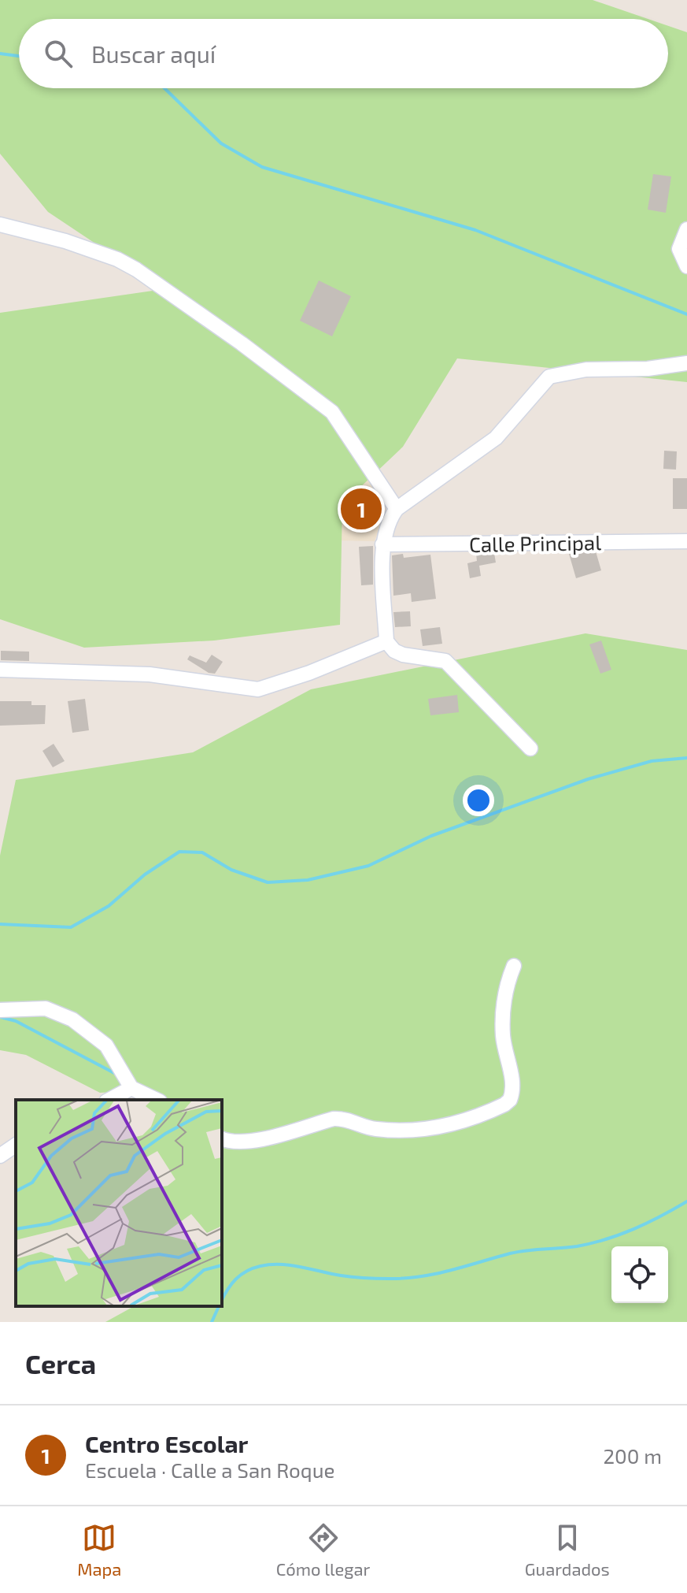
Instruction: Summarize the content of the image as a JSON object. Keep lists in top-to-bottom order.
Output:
{
  "streets": {
    "street": ["Calle Principal"]
  },
  "page": {
    "search": "Buscar aquí",
    "pins": "1",
    "heading": "Cerca",
    "list": [
      {
        "mark": "1",
        "name": "Centro Escolar",
        "note": "Escuela · Calle a San Roque",
        "value": "200 m"
      }
    ],
    "nav": ["Mapa", "Cómo llegar", "Guardados"]
  }
}
